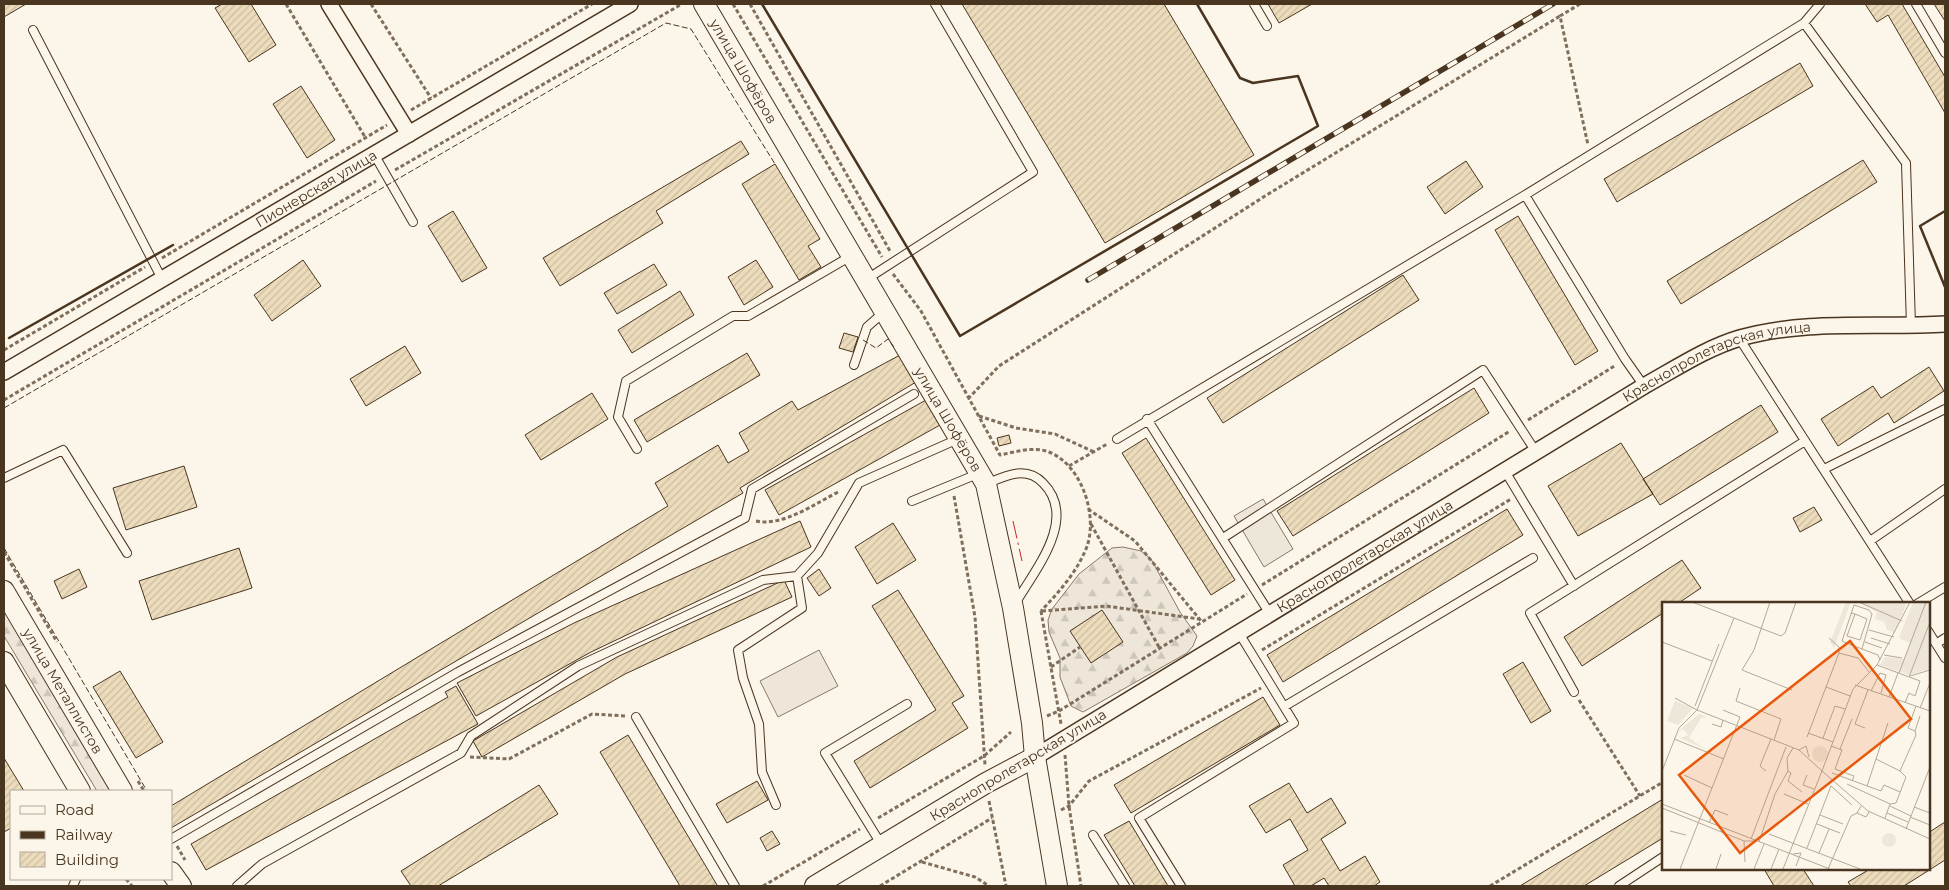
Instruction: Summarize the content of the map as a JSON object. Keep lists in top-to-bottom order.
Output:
{
  "streets": {
    "street": [
      "улица Шофёров",
      "Пионерская улица",
      "Краснопролетарская улица",
      "улица Металлистов"
    ]
  },
  "crossings": [
    ["улица Шофёров", "Краснопролетарская улица"]
  ],
  "legend": ["Road", "Railway", "Building"]
}
